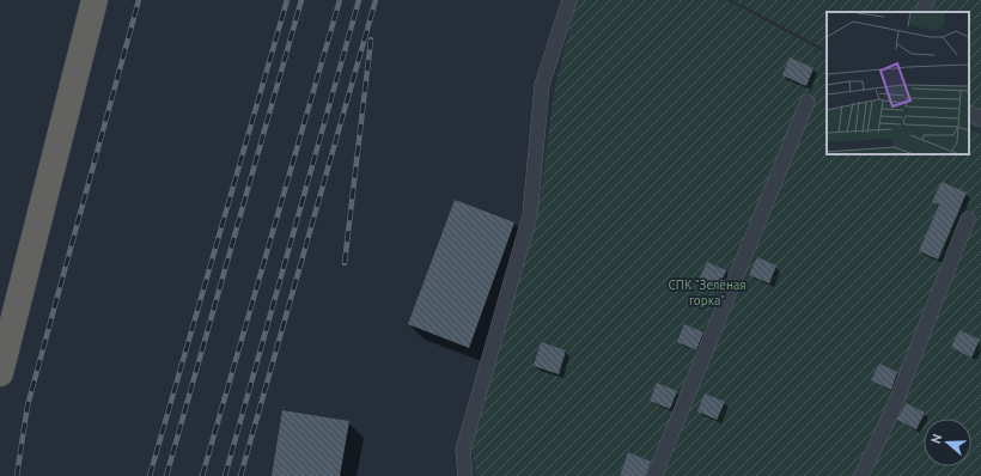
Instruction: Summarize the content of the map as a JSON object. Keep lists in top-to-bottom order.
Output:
{
  "parks": ["СПК \"Зелёная горка\""],
  "north": "left"
}
